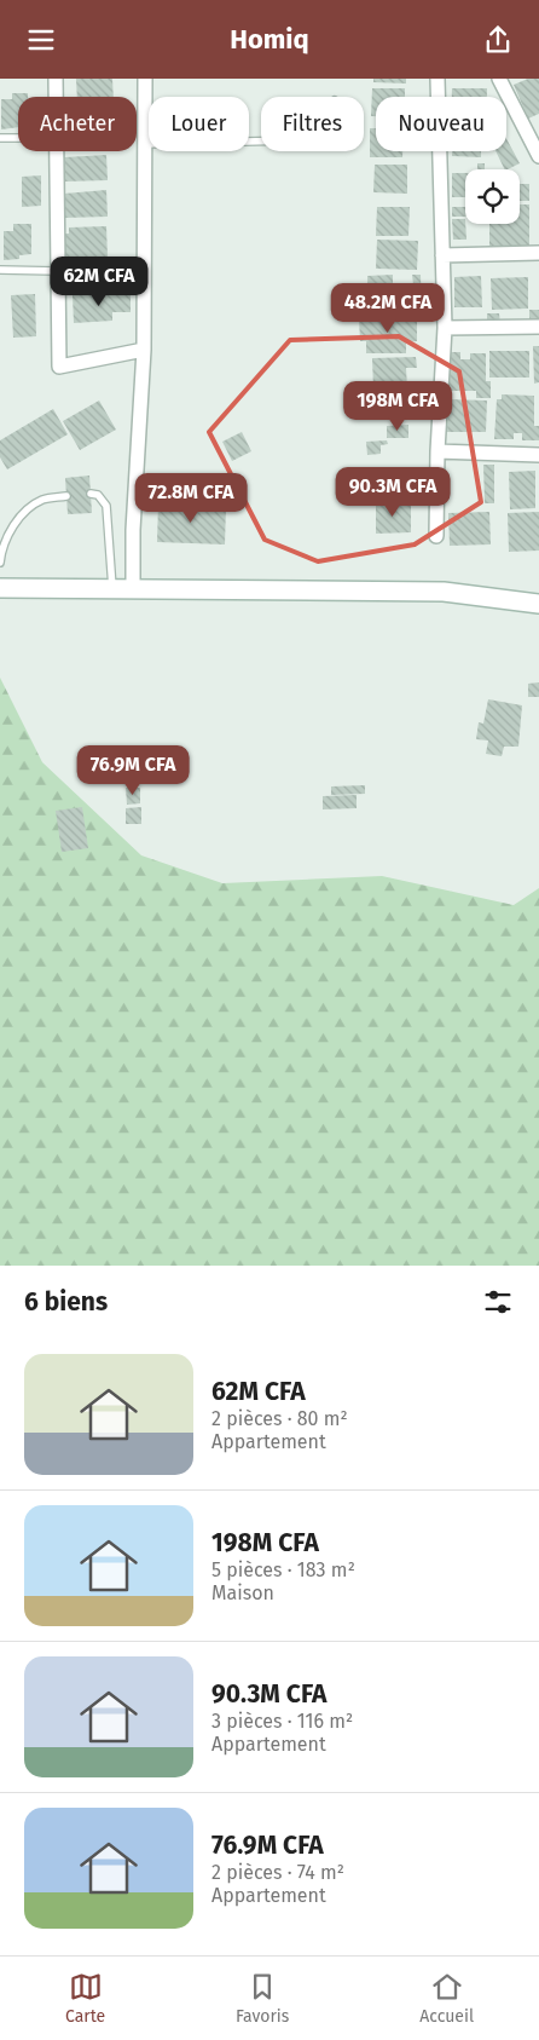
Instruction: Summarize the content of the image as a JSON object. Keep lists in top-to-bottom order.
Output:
{
  "page": {
    "header": "Homiq",
    "chip": [
      "Acheter",
      "Louer",
      "Filtres",
      "Nouveau"
    ],
    "price": [
      "62M CFA",
      "48.2M CFA",
      "198M CFA",
      "90.3M CFA",
      "72.8M CFA",
      "76.9M CFA"
    ],
    "heading": "6 biens",
    "list": [
      {
        "name": "62M CFA",
        "note": "2 pièces · 80 m² · Appartement"
      },
      {
        "name": "198M CFA",
        "note": "5 pièces · 183 m² · Maison"
      },
      {
        "name": "90.3M CFA",
        "note": "3 pièces · 116 m² · Appartement"
      },
      {
        "name": "76.9M CFA",
        "note": "2 pièces · 74 m² · Appartement"
      }
    ],
    "tabs": ["Carte", "Favoris", "Accueil"]
  }
}
